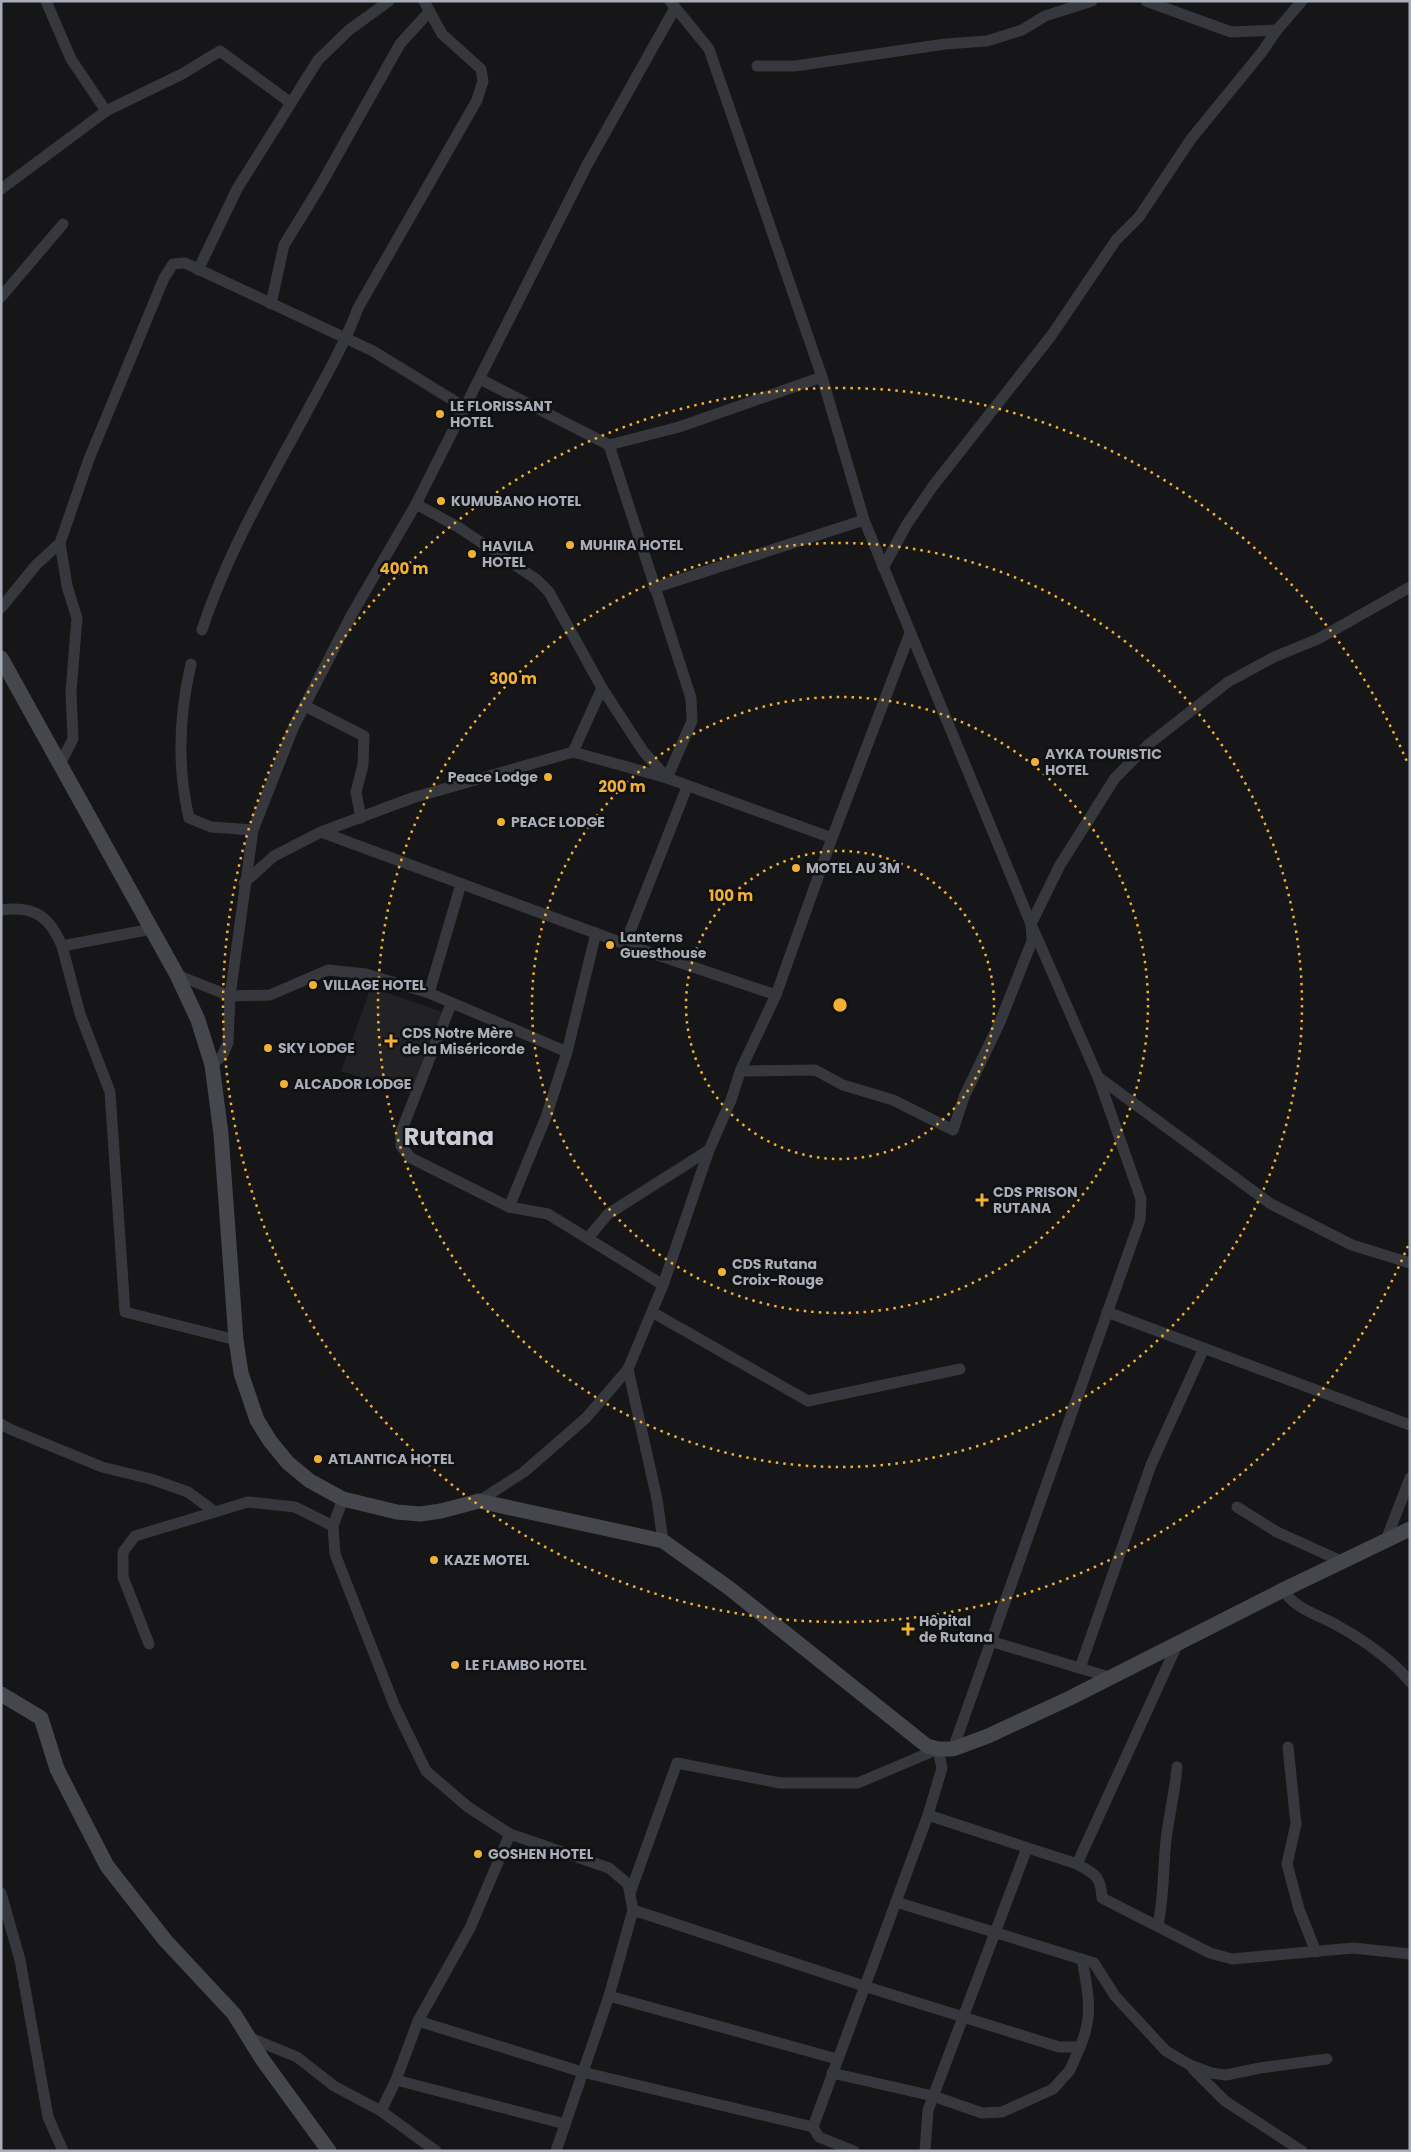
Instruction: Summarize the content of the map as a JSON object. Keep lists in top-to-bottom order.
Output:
{
  "districts": ["Rutana"],
  "places": {
    "other": [
      "LE FLORISSANT HOTEL",
      "KUMUBANO HOTEL",
      "MUHIRA HOTEL",
      "HAVILA HOTEL",
      "AYKA TOURISTIC HOTEL",
      "Peace Lodge",
      "PEACE LODGE",
      "MOTEL AU 3M",
      "Lanterns Guesthouse",
      "VILLAGE HOTEL",
      "SKY LODGE",
      "ALCADOR LODGE",
      "CDS Rutana Croix-Rouge",
      "ATLANTICA HOTEL",
      "KAZE MOTEL",
      "LE FLAMBO HOTEL",
      "GOSHEN HOTEL"
    ],
    "health": ["CDS Notre Mère de la Miséricorde", "CDS PRISON RUTANA", "Hôpital de Rutana"]
  },
  "rings": [
    "400 m",
    "300 m",
    "200 m",
    "100 m"
  ]
}
